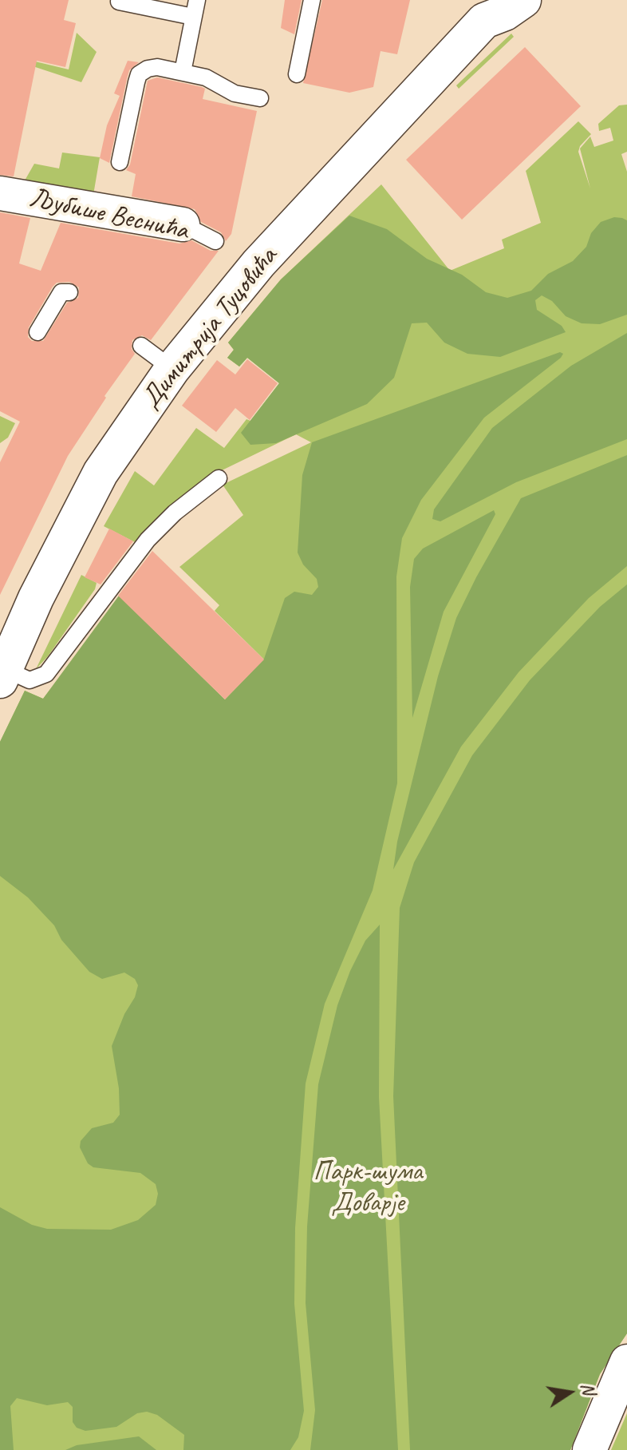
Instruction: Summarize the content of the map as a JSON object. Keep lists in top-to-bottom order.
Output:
{
  "streets": {
    "street": ["Љубише Веснића", "Димитрија Туцовића"]
  },
  "parks": ["Парк-шума Доварје"],
  "north": "right"
}
